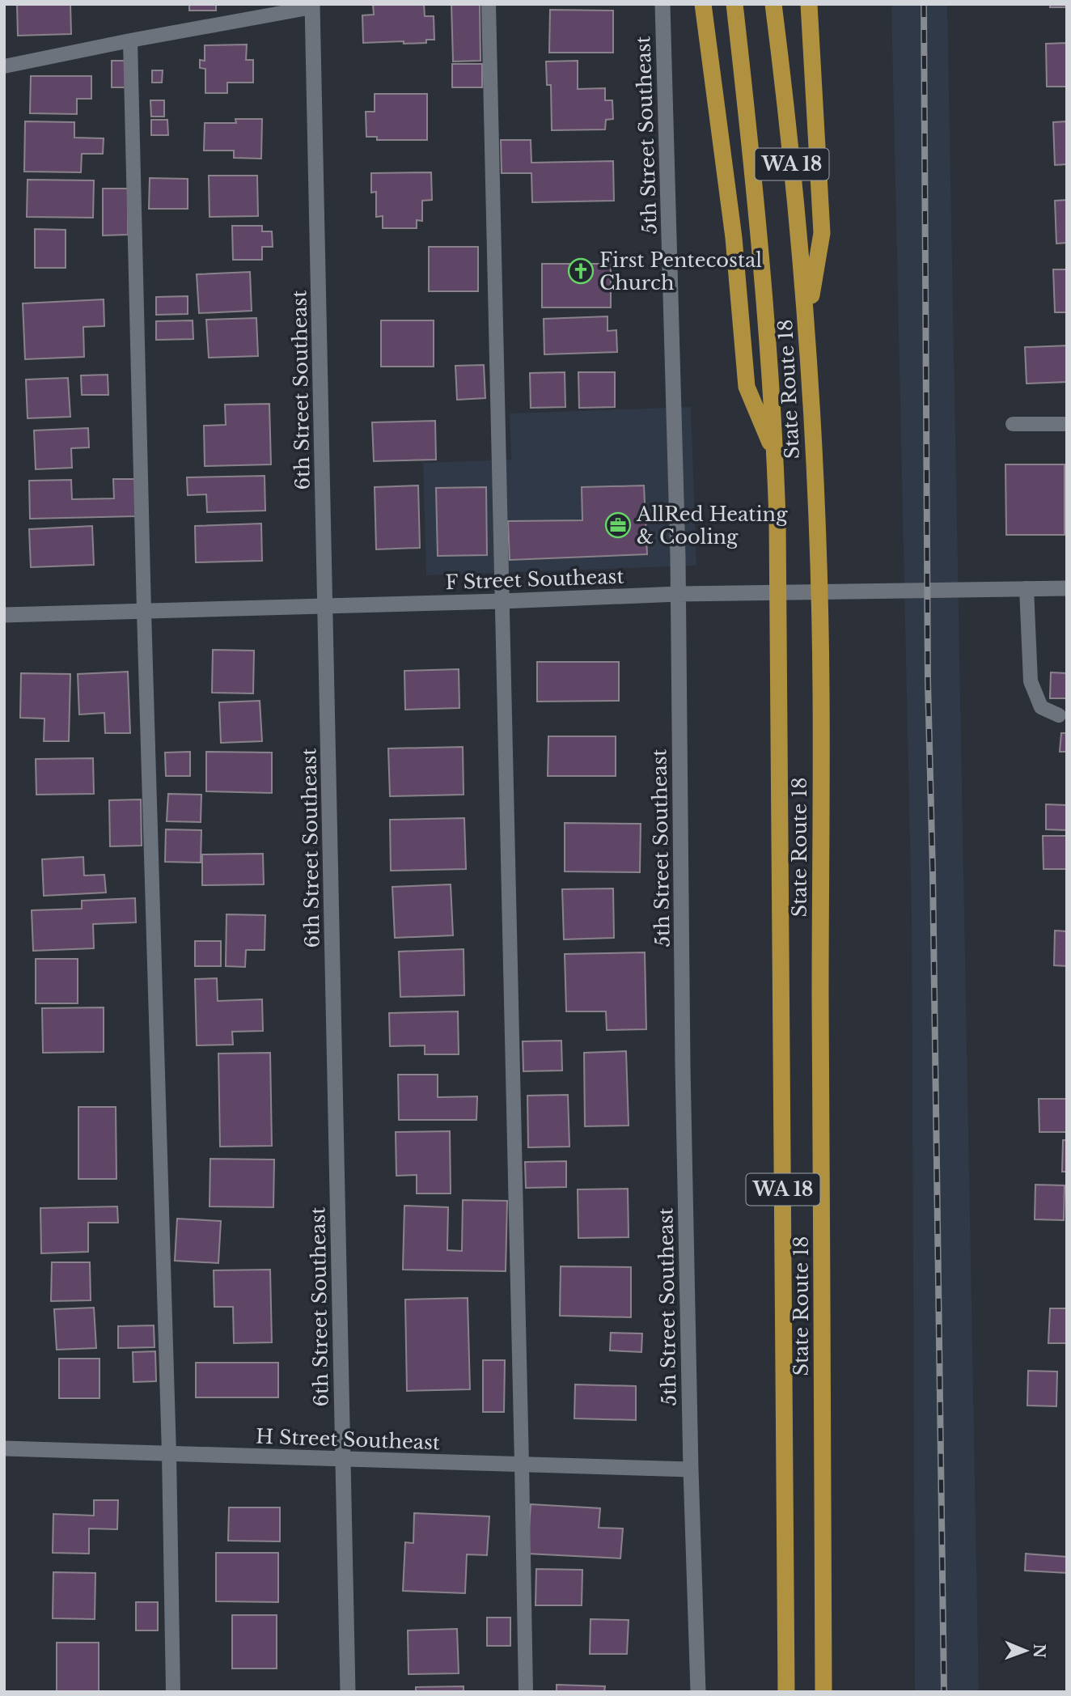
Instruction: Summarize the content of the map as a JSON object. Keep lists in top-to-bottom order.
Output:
{
  "streets": {
    "highway": ["WA 18", "State Route 18"],
    "street": [
      "5th Street Southeast",
      "6th Street Southeast",
      "F Street Southeast",
      "H Street Southeast"
    ]
  },
  "crossings": [
    ["5th Street Southeast", "F Street Southeast"],
    ["5th Street Southeast", "H Street Southeast"],
    ["6th Street Southeast", "F Street Southeast"],
    ["6th Street Southeast", "H Street Southeast"]
  ],
  "places": {
    "church": ["First Pentecostal Church"],
    "office": ["AllRed Heating & Cooling"]
  },
  "north": "right"
}
